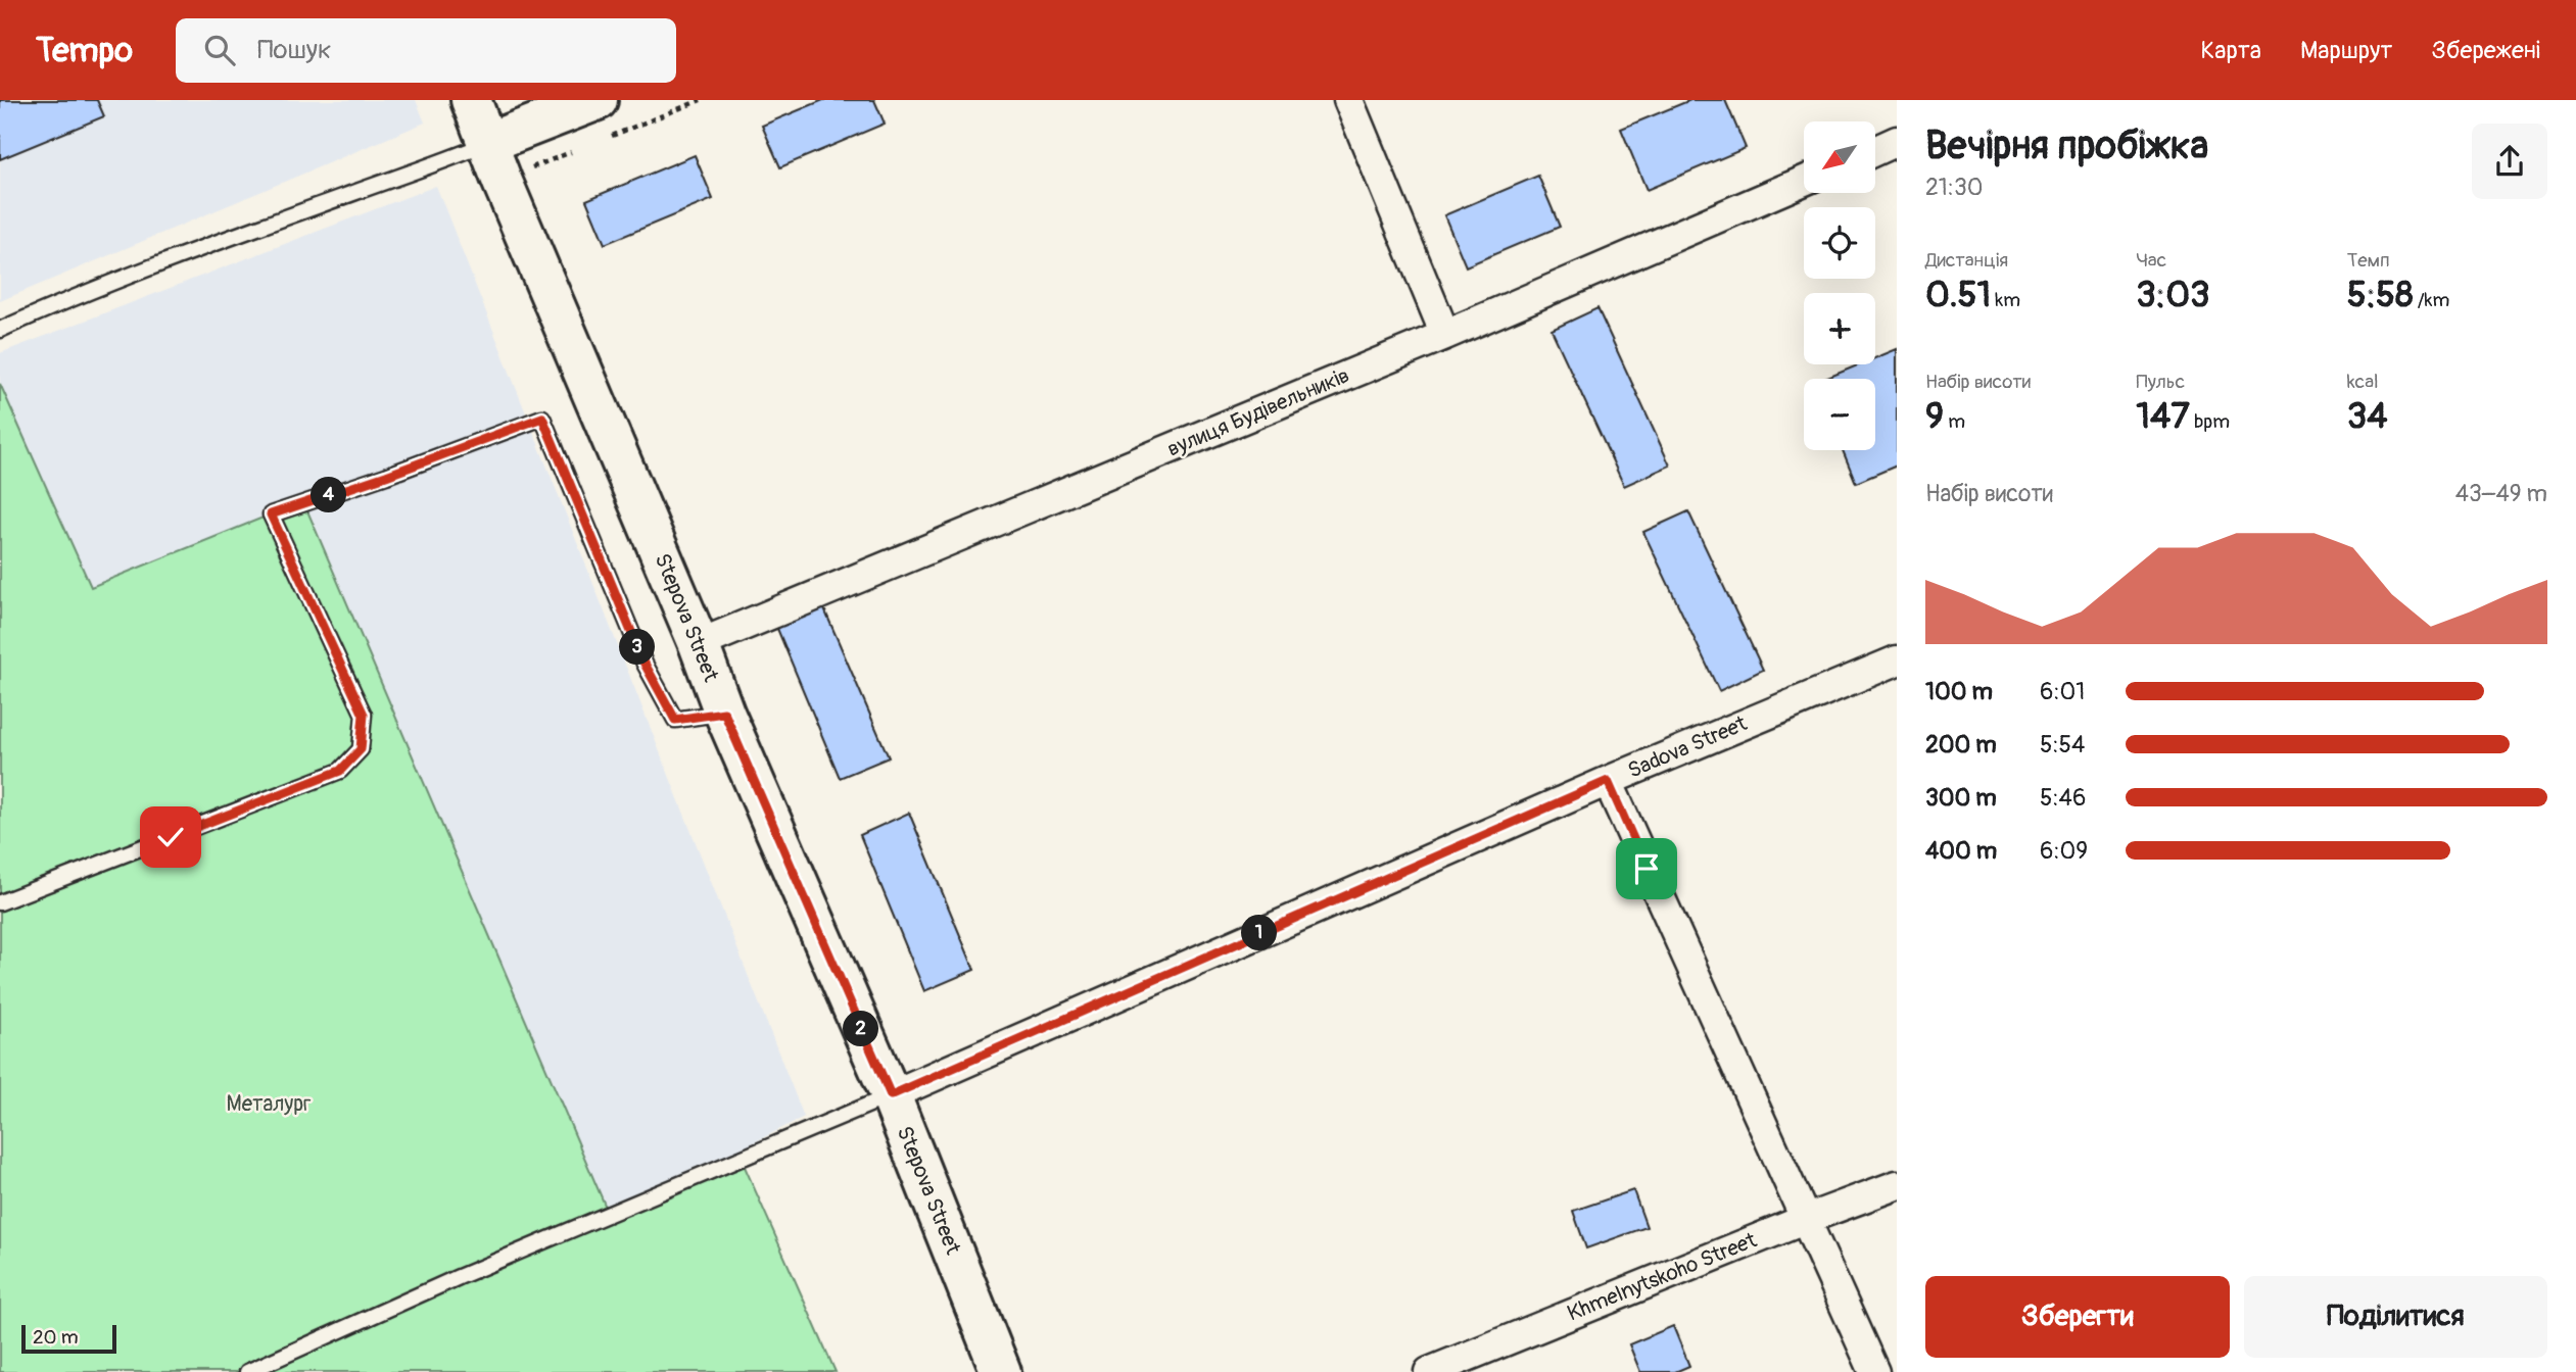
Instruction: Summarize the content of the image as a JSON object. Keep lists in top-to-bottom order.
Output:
{
  "streets": {
    "street": [
      "вулиця Будівельників",
      "Stepova Street",
      "Sadova Street",
      "Khmelnytskoho Street"
    ]
  },
  "crossings": [
    ["вулиця Будівельників", "Stepova Street"],
    ["Stepova Street", "Sadova Street"]
  ],
  "parks": ["Металург"],
  "scale_bar": "20 m",
  "north": "bottom left",
  "page": {
    "header": "Tempo",
    "search": "Пошук",
    "nav": ["Карта", "Маршрут", "Збережені"],
    "heading": ["Вечірня пробіжка", "21:30"],
    "map_buttons": ["+", "−"],
    "stats": [
      ["Дистанція", "0.51 km"],
      ["Час", "3:03"],
      ["Темп", "5:58 /km"],
      ["Набір висоти", "9 m"],
      ["Пульс", "147 bpm"],
      ["kcal", "34"]
    ],
    "chart": ["Набір висоти", "43–49 m"],
    "pins": [
      "4",
      "3",
      "1",
      "2"
    ],
    "list": [
      {
        "name": "100 m",
        "note": "6:01"
      },
      {
        "name": "200 m",
        "note": "5:54"
      },
      {
        "name": "300 m",
        "note": "5:46"
      },
      {
        "name": "400 m",
        "note": "6:09"
      }
    ],
    "buttons": ["Зберегти", "Поділитися"],
    "scale": "20 m"
  }
}
